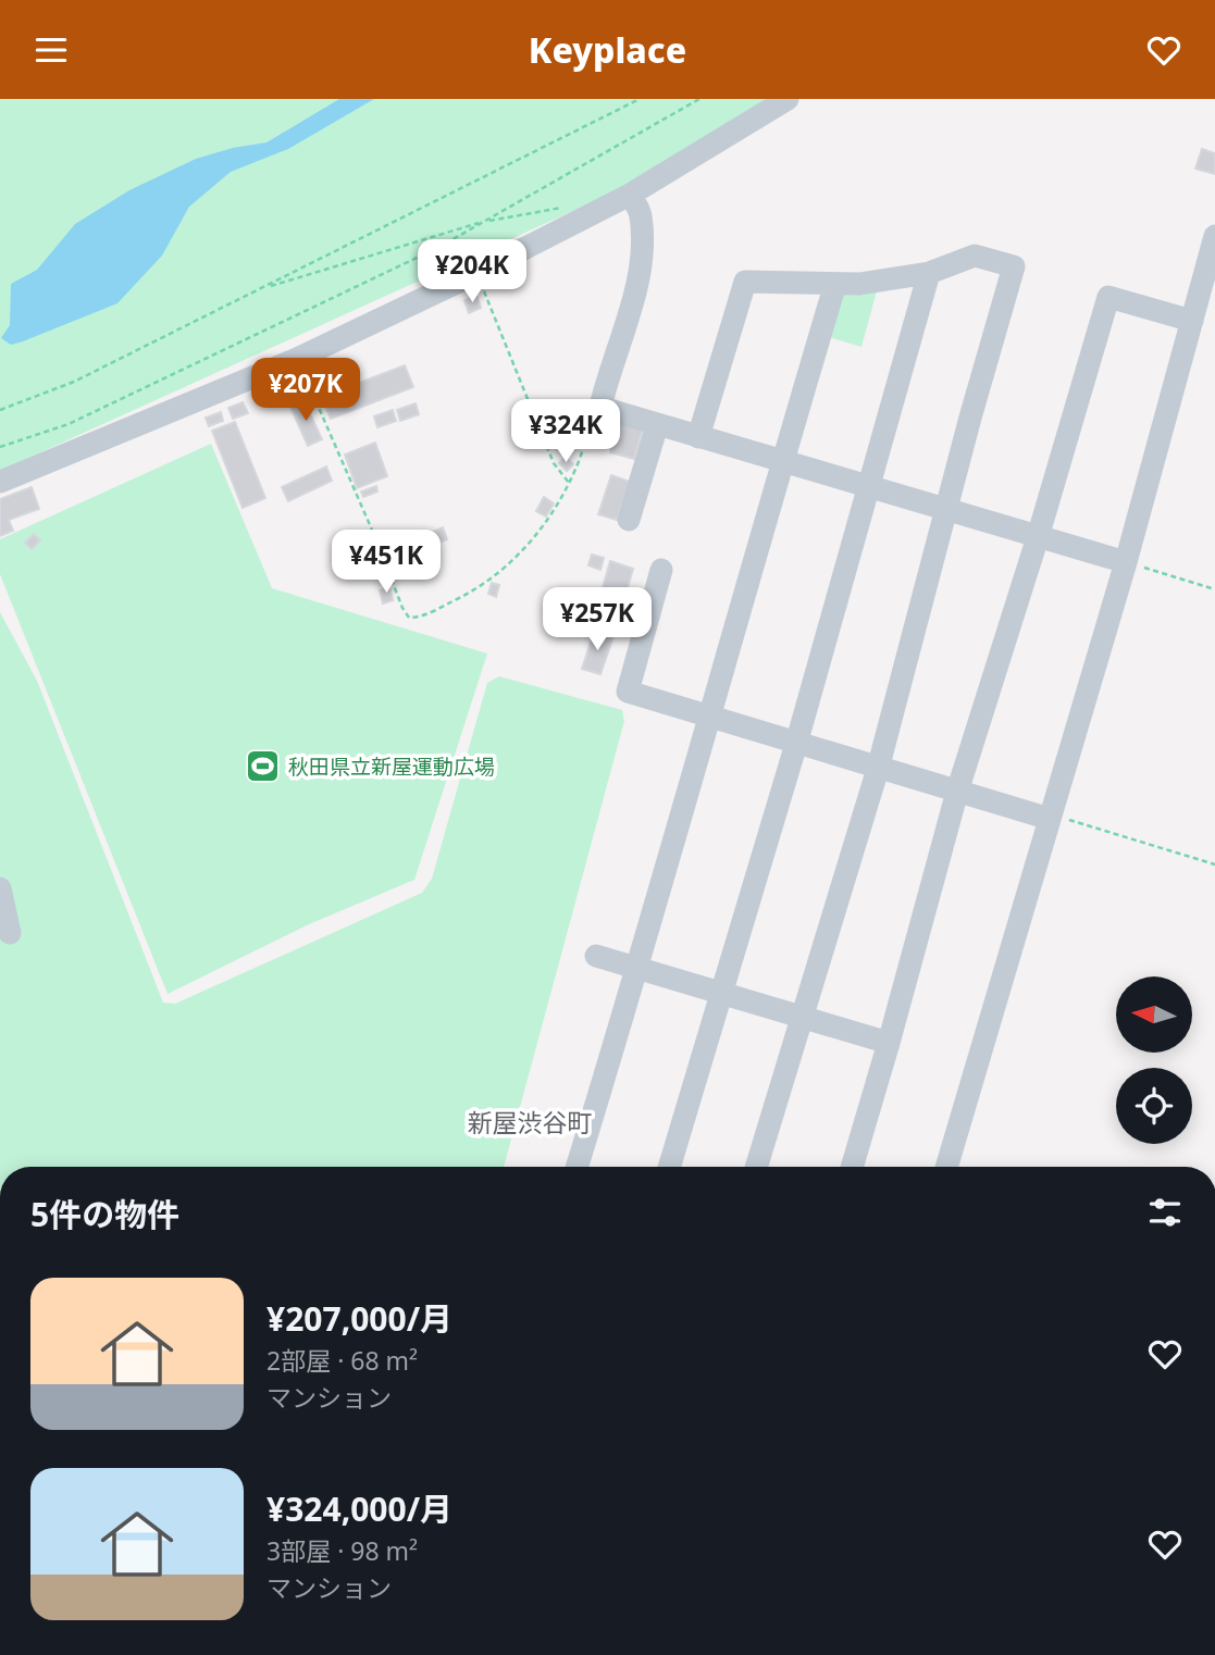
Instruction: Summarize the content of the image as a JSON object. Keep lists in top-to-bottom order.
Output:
{
  "districts": ["新屋渋谷町"],
  "places": {
    "sports": ["秋田県立新屋運動広場"]
  },
  "north": "left",
  "page": {
    "header": "Keyplace",
    "price": [
      "¥204K",
      "¥207K",
      "¥324K",
      "¥451K",
      "¥257K"
    ],
    "heading": "5件の物件",
    "list": [
      {
        "name": "¥207,000/月",
        "note": "2部屋 · 68 m² · マンション"
      },
      {
        "name": "¥324,000/月",
        "note": "3部屋 · 98 m² · マンション"
      }
    ]
  }
}
